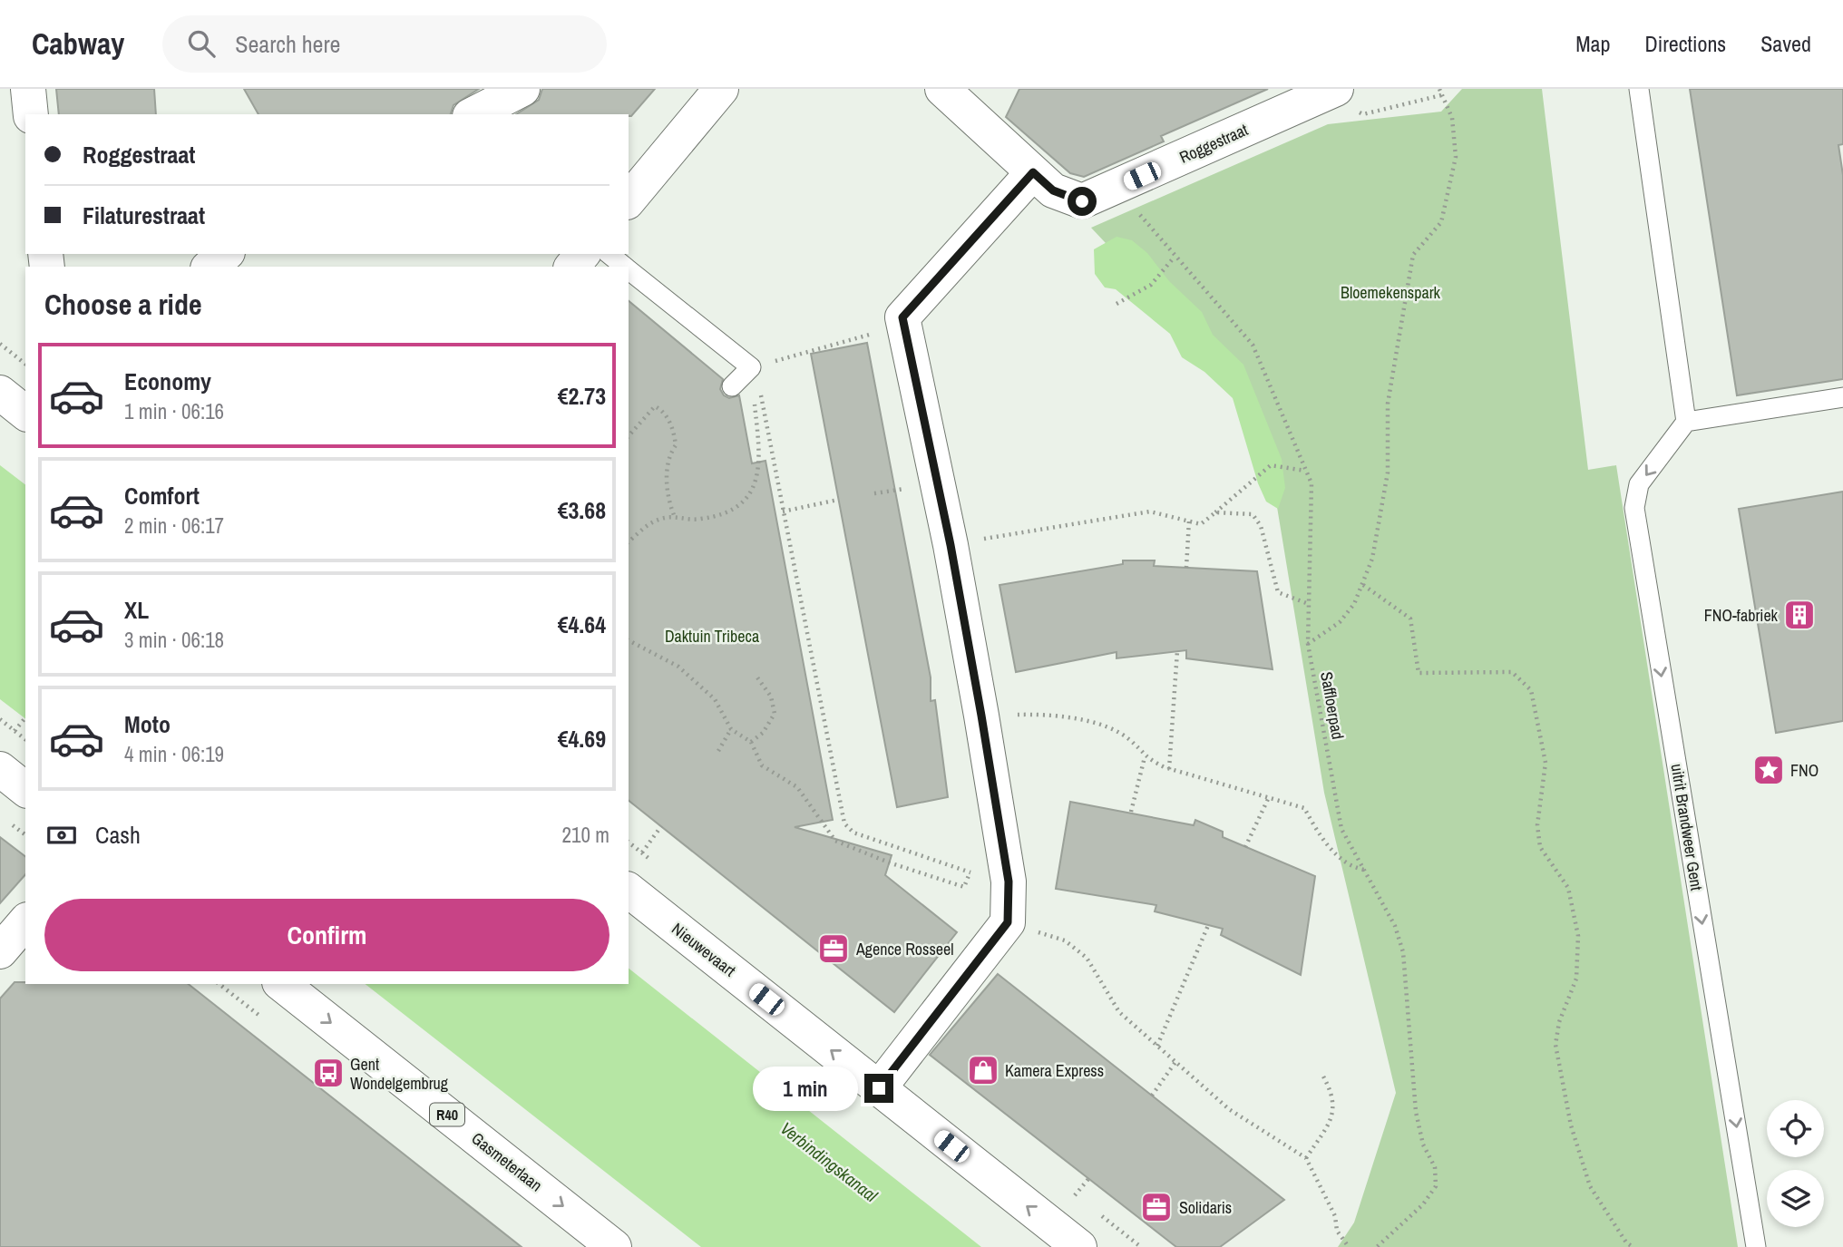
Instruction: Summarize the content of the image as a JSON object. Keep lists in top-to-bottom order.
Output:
{
  "streets": {
    "street": [
      "Roggestraat",
      "Nieuwevaart",
      "R40",
      "Gasmeterlaan"
    ],
    "lane": ["uitrit Brandweer Gent"],
    "path": ["Saffloerpad"]
  },
  "crossings": [
    ["Roggestraat", "Saffloerpad"]
  ],
  "one_way": ["uitrit Brandweer Gent", "Nieuwevaart", "Gasmeterlaan"],
  "water": ["Verbindingskanaal"],
  "parks": ["Bloemekenspark", "Daktuin Tribeca"],
  "places": {
    "building": ["FNO-fabriek"],
    "place": ["FNO"],
    "office": ["Agence Rosseel", "Solidaris"],
    "shop": ["Kamera Express"],
    "bus stop": ["Gent Wondelgembrug"]
  },
  "page": {
    "header": "Cabway",
    "search": "Search here",
    "nav": ["Map", "Directions", "Saved"],
    "banner": ["Roggestraat", "Filaturestraat"],
    "heading": "Choose a ride",
    "list": [
      {
        "name": "Economy",
        "note": "1 min · 06:16",
        "value": "€2.73"
      },
      {
        "name": "Comfort",
        "note": "2 min · 06:17",
        "value": "€3.68"
      },
      {
        "name": "XL",
        "note": "3 min · 06:18",
        "value": "€4.64"
      },
      {
        "name": "Moto",
        "note": "4 min · 06:19",
        "value": "€4.69"
      }
    ],
    "pay": ["Cash", "210 m"],
    "buttons": "Confirm",
    "bubble": "1 min"
  }
}
